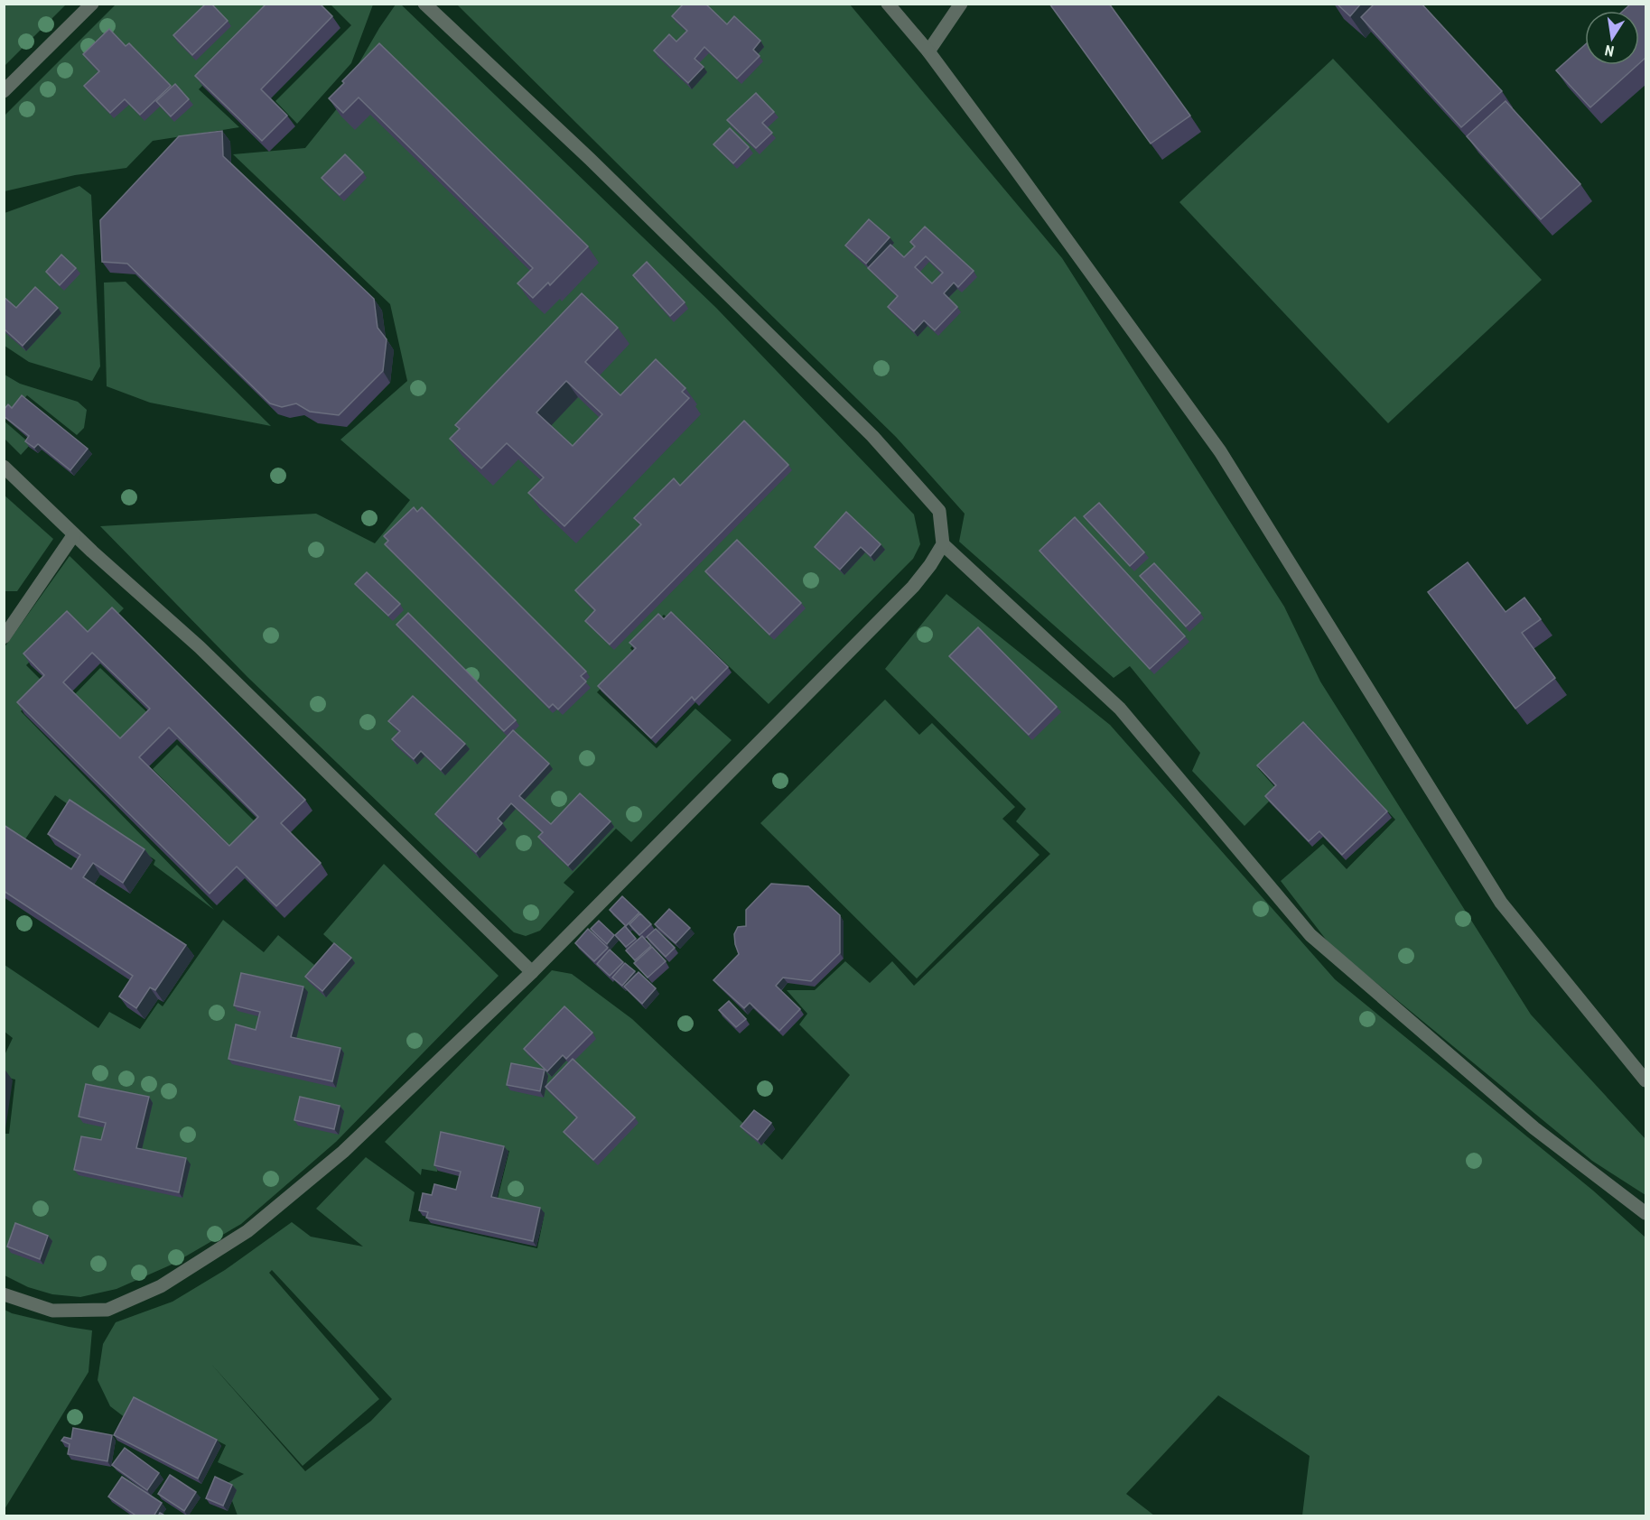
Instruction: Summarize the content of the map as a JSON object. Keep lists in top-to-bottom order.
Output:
{
  "north": "bottom"
}
